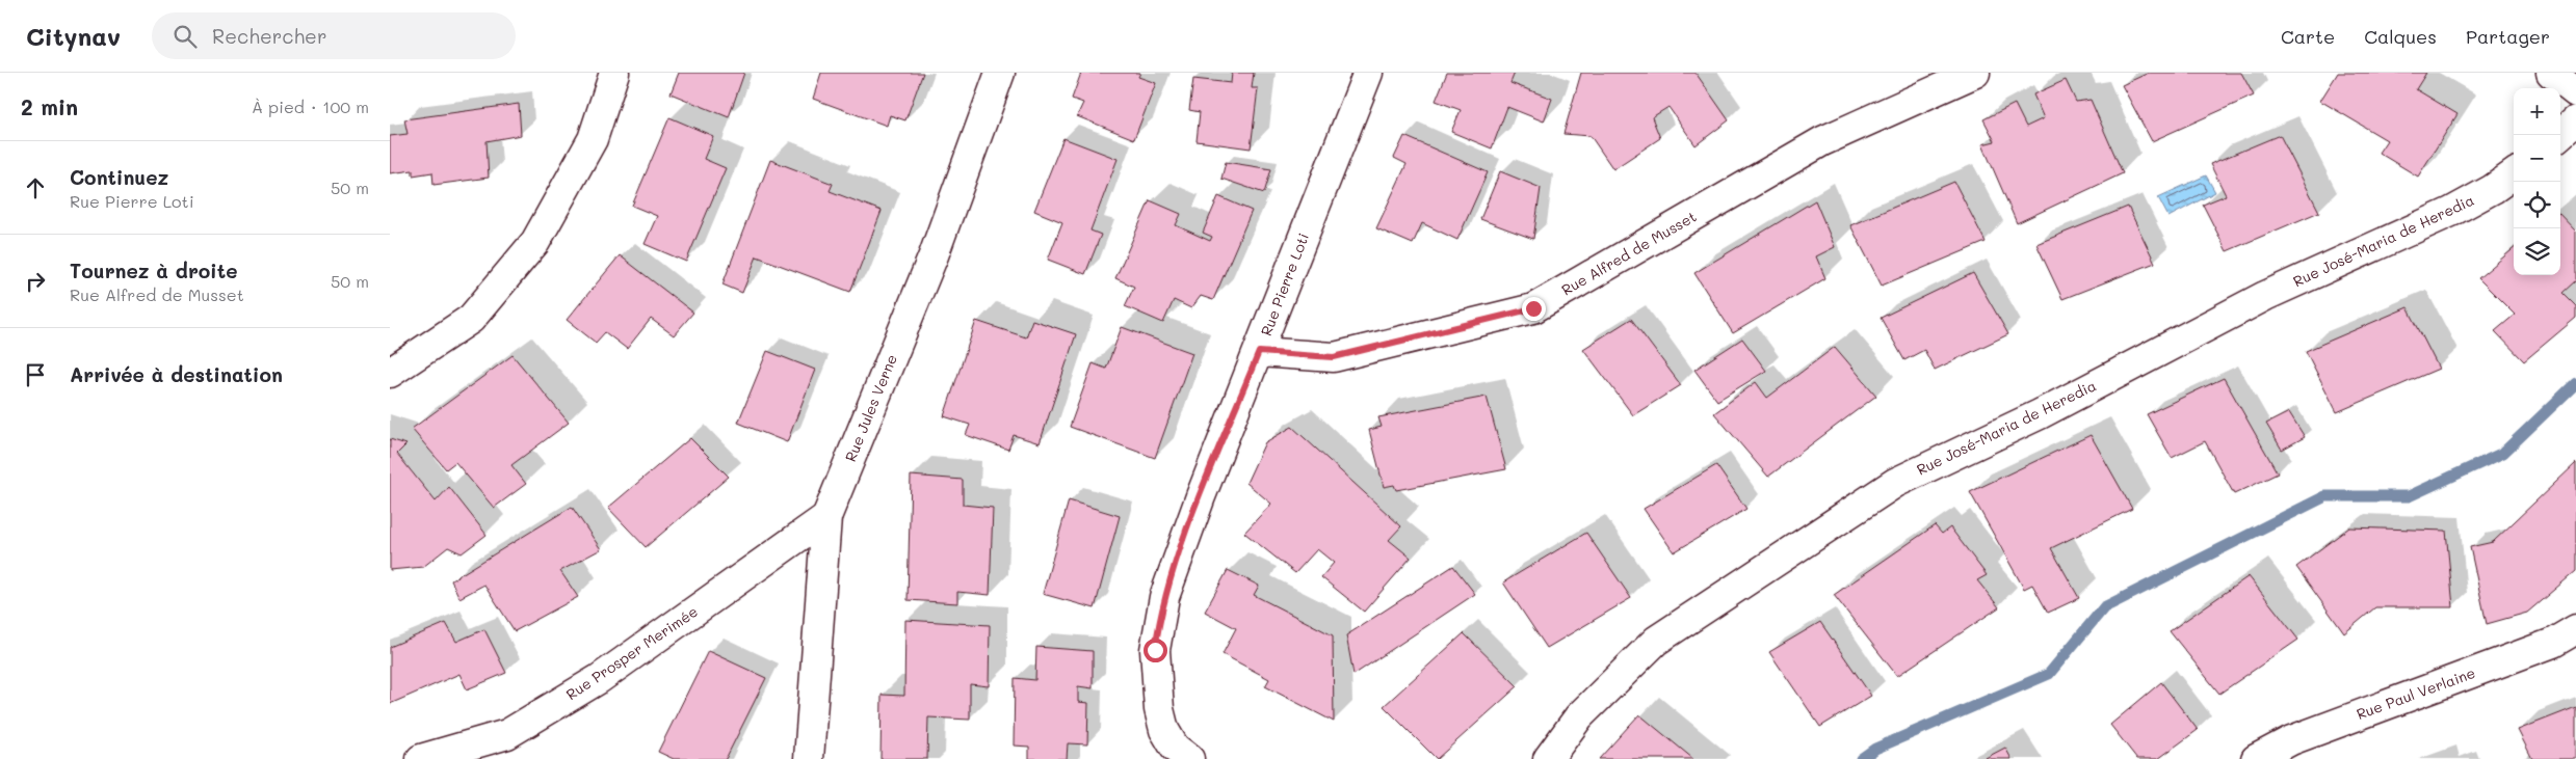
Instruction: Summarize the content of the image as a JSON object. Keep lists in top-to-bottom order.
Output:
{
  "streets": {
    "street": [
      "Rue José-Maria de Heredia",
      "Rue Alfred de Musset",
      "Rue Pierre Loti",
      "Rue Jules Verne",
      "Rue Prosper Merimée",
      "Rue Paul Verlaine"
    ]
  },
  "crossings": [
    ["Rue Alfred de Musset", "Rue Pierre Loti"],
    ["Rue Jules Verne", "Rue Prosper Merimée"]
  ],
  "page": {
    "header": "Citynav",
    "search": "Rechercher",
    "nav": ["Carte", "Calques", "Partager"],
    "heading": ["2 min", "À pied · 100 m"],
    "map_buttons": ["+", "−"],
    "list": [
      ["Continuez", "Rue Pierre Loti", "50 m"],
      ["Tournez à droite", "Rue Alfred de Musset", "50 m"],
      "Arrivée à destination"
    ]
  }
}
